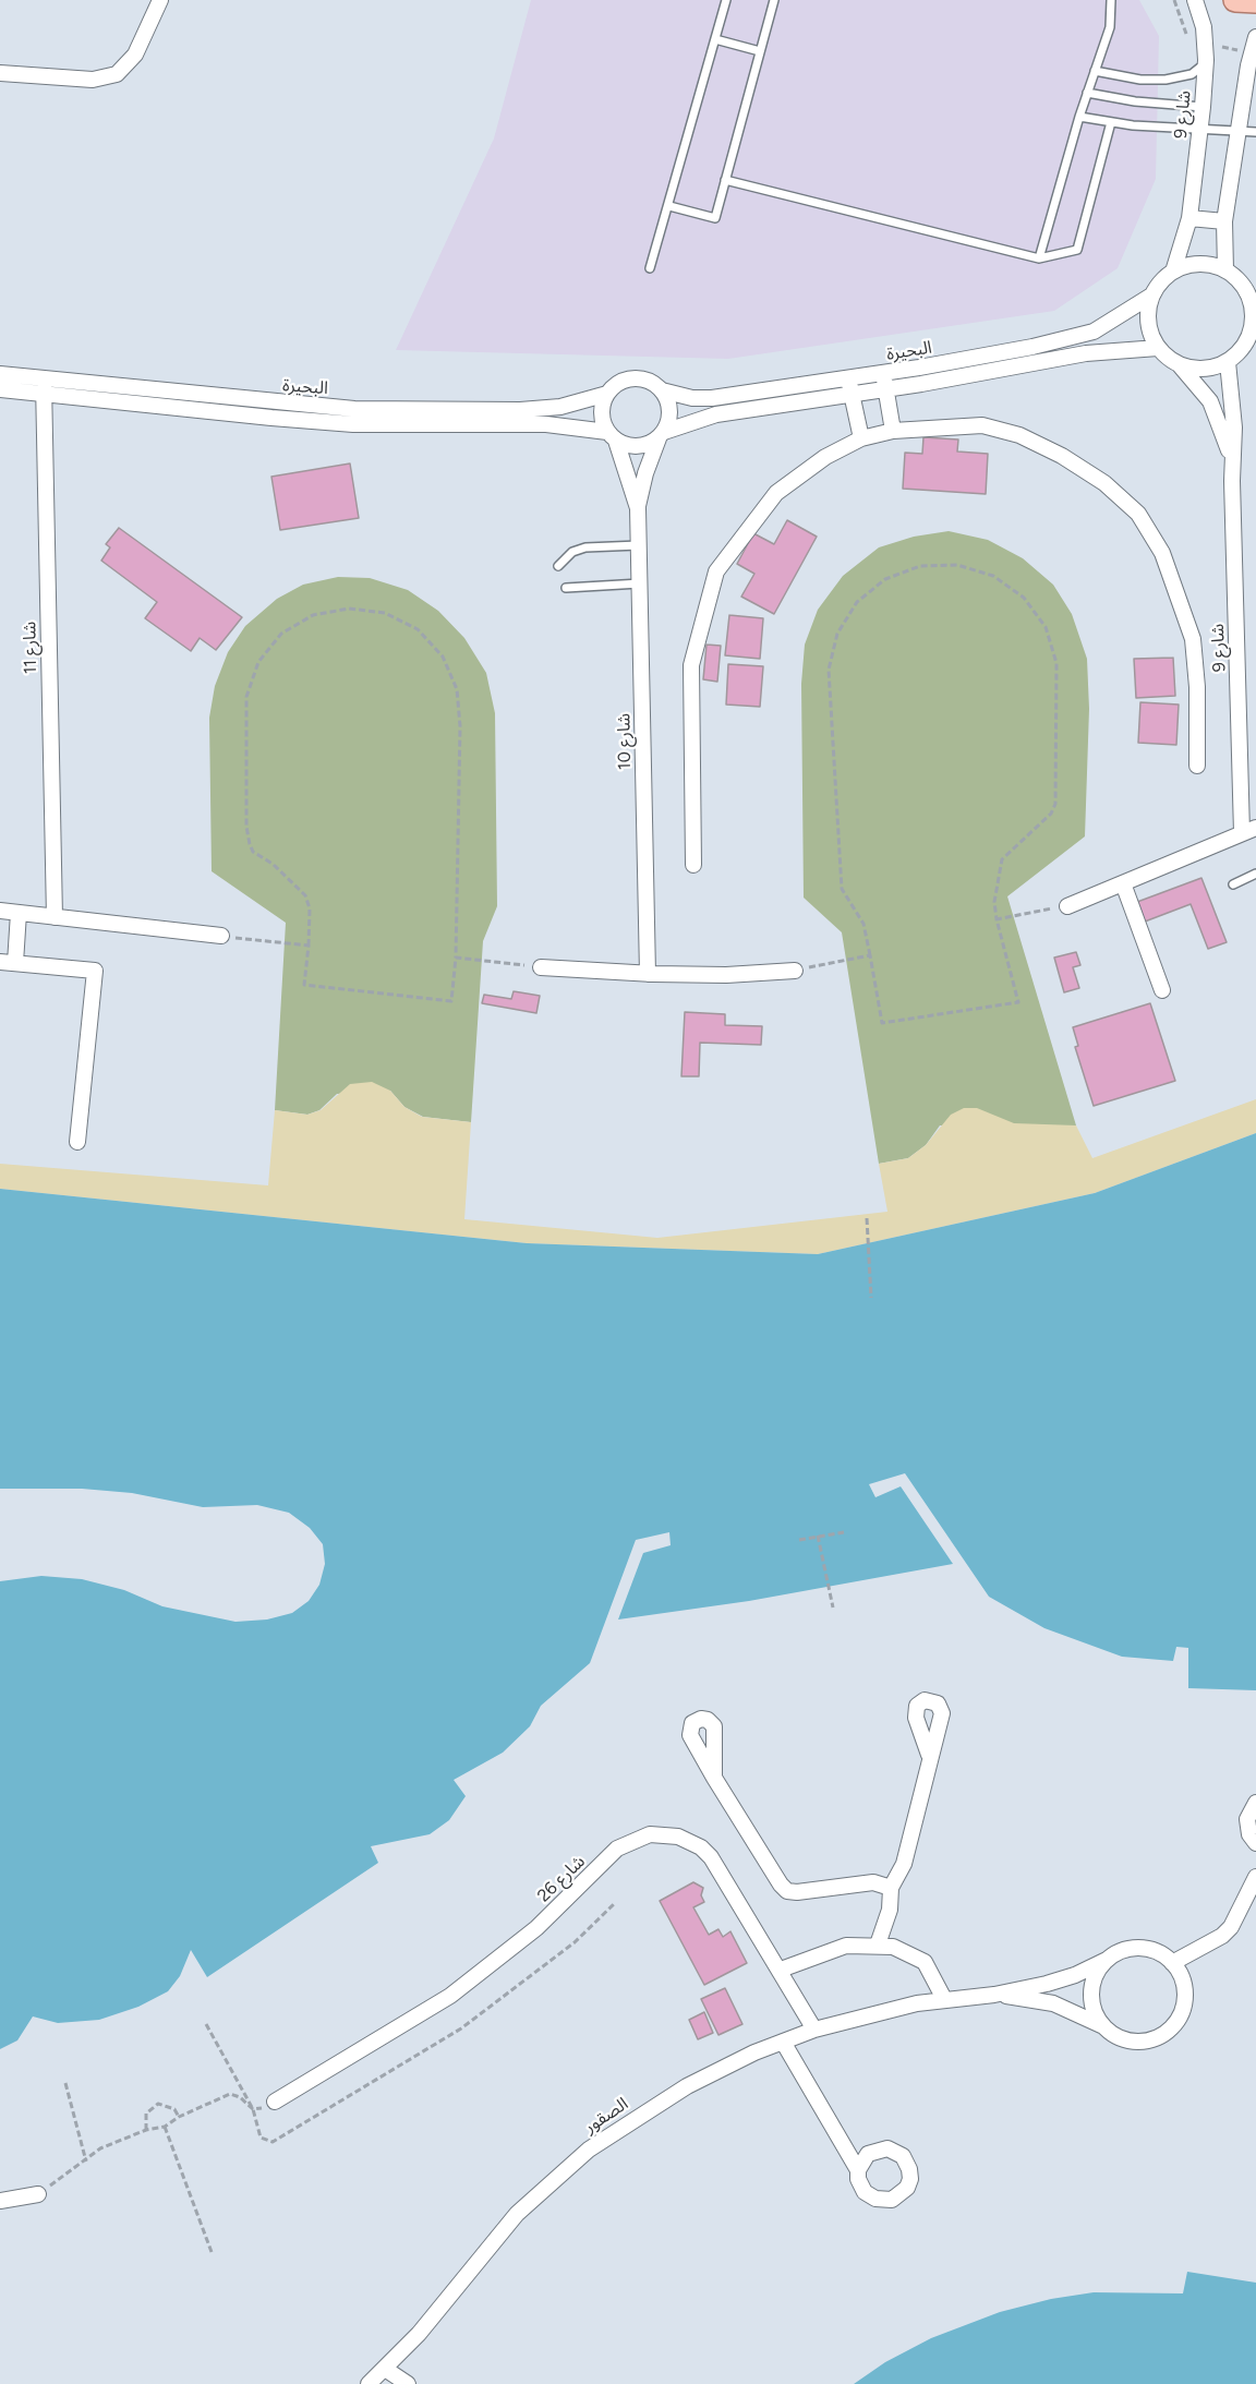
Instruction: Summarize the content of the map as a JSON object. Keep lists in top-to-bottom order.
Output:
{
  "streets": {
    "street": [
      "شارع 9",
      "البحيرة",
      "شارع 11",
      "شارع 10",
      "شارع 26",
      "الصقور"
    ]
  },
  "crossings": [
    ["شارع 9", "البحيرة"],
    ["البحيرة", "شارع 11"],
    ["البحيرة", "شارع 10"],
    ["شارع 26", "الصقور"]
  ]
}
